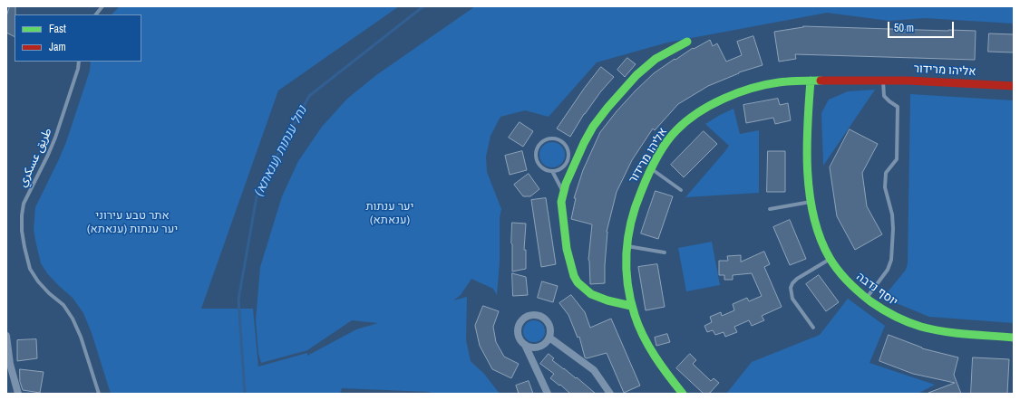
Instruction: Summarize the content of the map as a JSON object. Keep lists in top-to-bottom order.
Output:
{
  "streets": {
    "street": ["אליהו מרידור", "יוסף נדבה"],
    "lane": ["طريق عسكري"]
  },
  "crossings": [
    ["אליהו מרידור", "יוסף נדבה"]
  ],
  "water": ["נחל ענתות (ענאתא)"],
  "parks": ["יער ענתות (ענאתא)", "אתר טבע עירוני יער ענתות (ענאתא)"],
  "legend": ["Fast", "Jam"],
  "scale_bar": "50 m"
}
